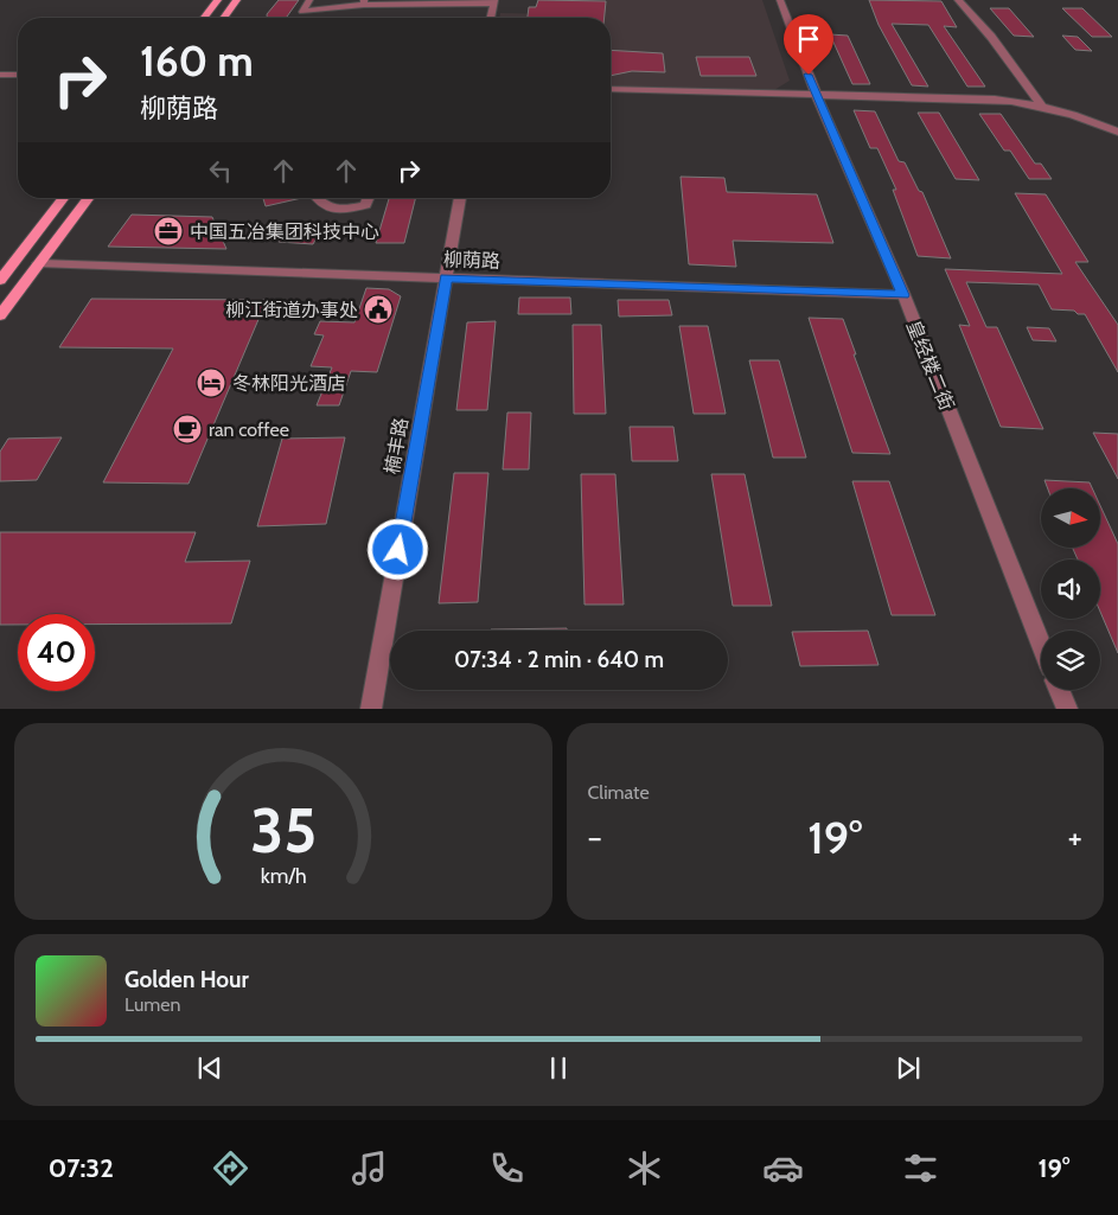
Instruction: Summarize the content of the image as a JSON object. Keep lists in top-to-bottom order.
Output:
{
  "streets": {
    "street": ["柳荫路", "皇经楼二街", "楠丰路"]
  },
  "crossings": [
    ["柳荫路", "皇经楼二街"],
    ["柳荫路", "楠丰路"]
  ],
  "places": {
    "office": ["中国五冶集团科技中心"],
    "public building": ["柳江街道办事处"],
    "hotel": ["冬林阳光酒店"],
    "cafe": ["ran coffee"]
  },
  "north": "right",
  "page": {
    "turn": ["160 m", "柳荫路"],
    "limit": "40",
    "trip": "07:34 · 2 min · 640 m",
    "tile": "Climate",
    "heat": ["−", "19°", "+"],
    "song": ["Golden Hour", "Lumen"],
    "tabs": ["07:32", "19°"],
    "gauge": ["35", "km/h"]
  }
}
